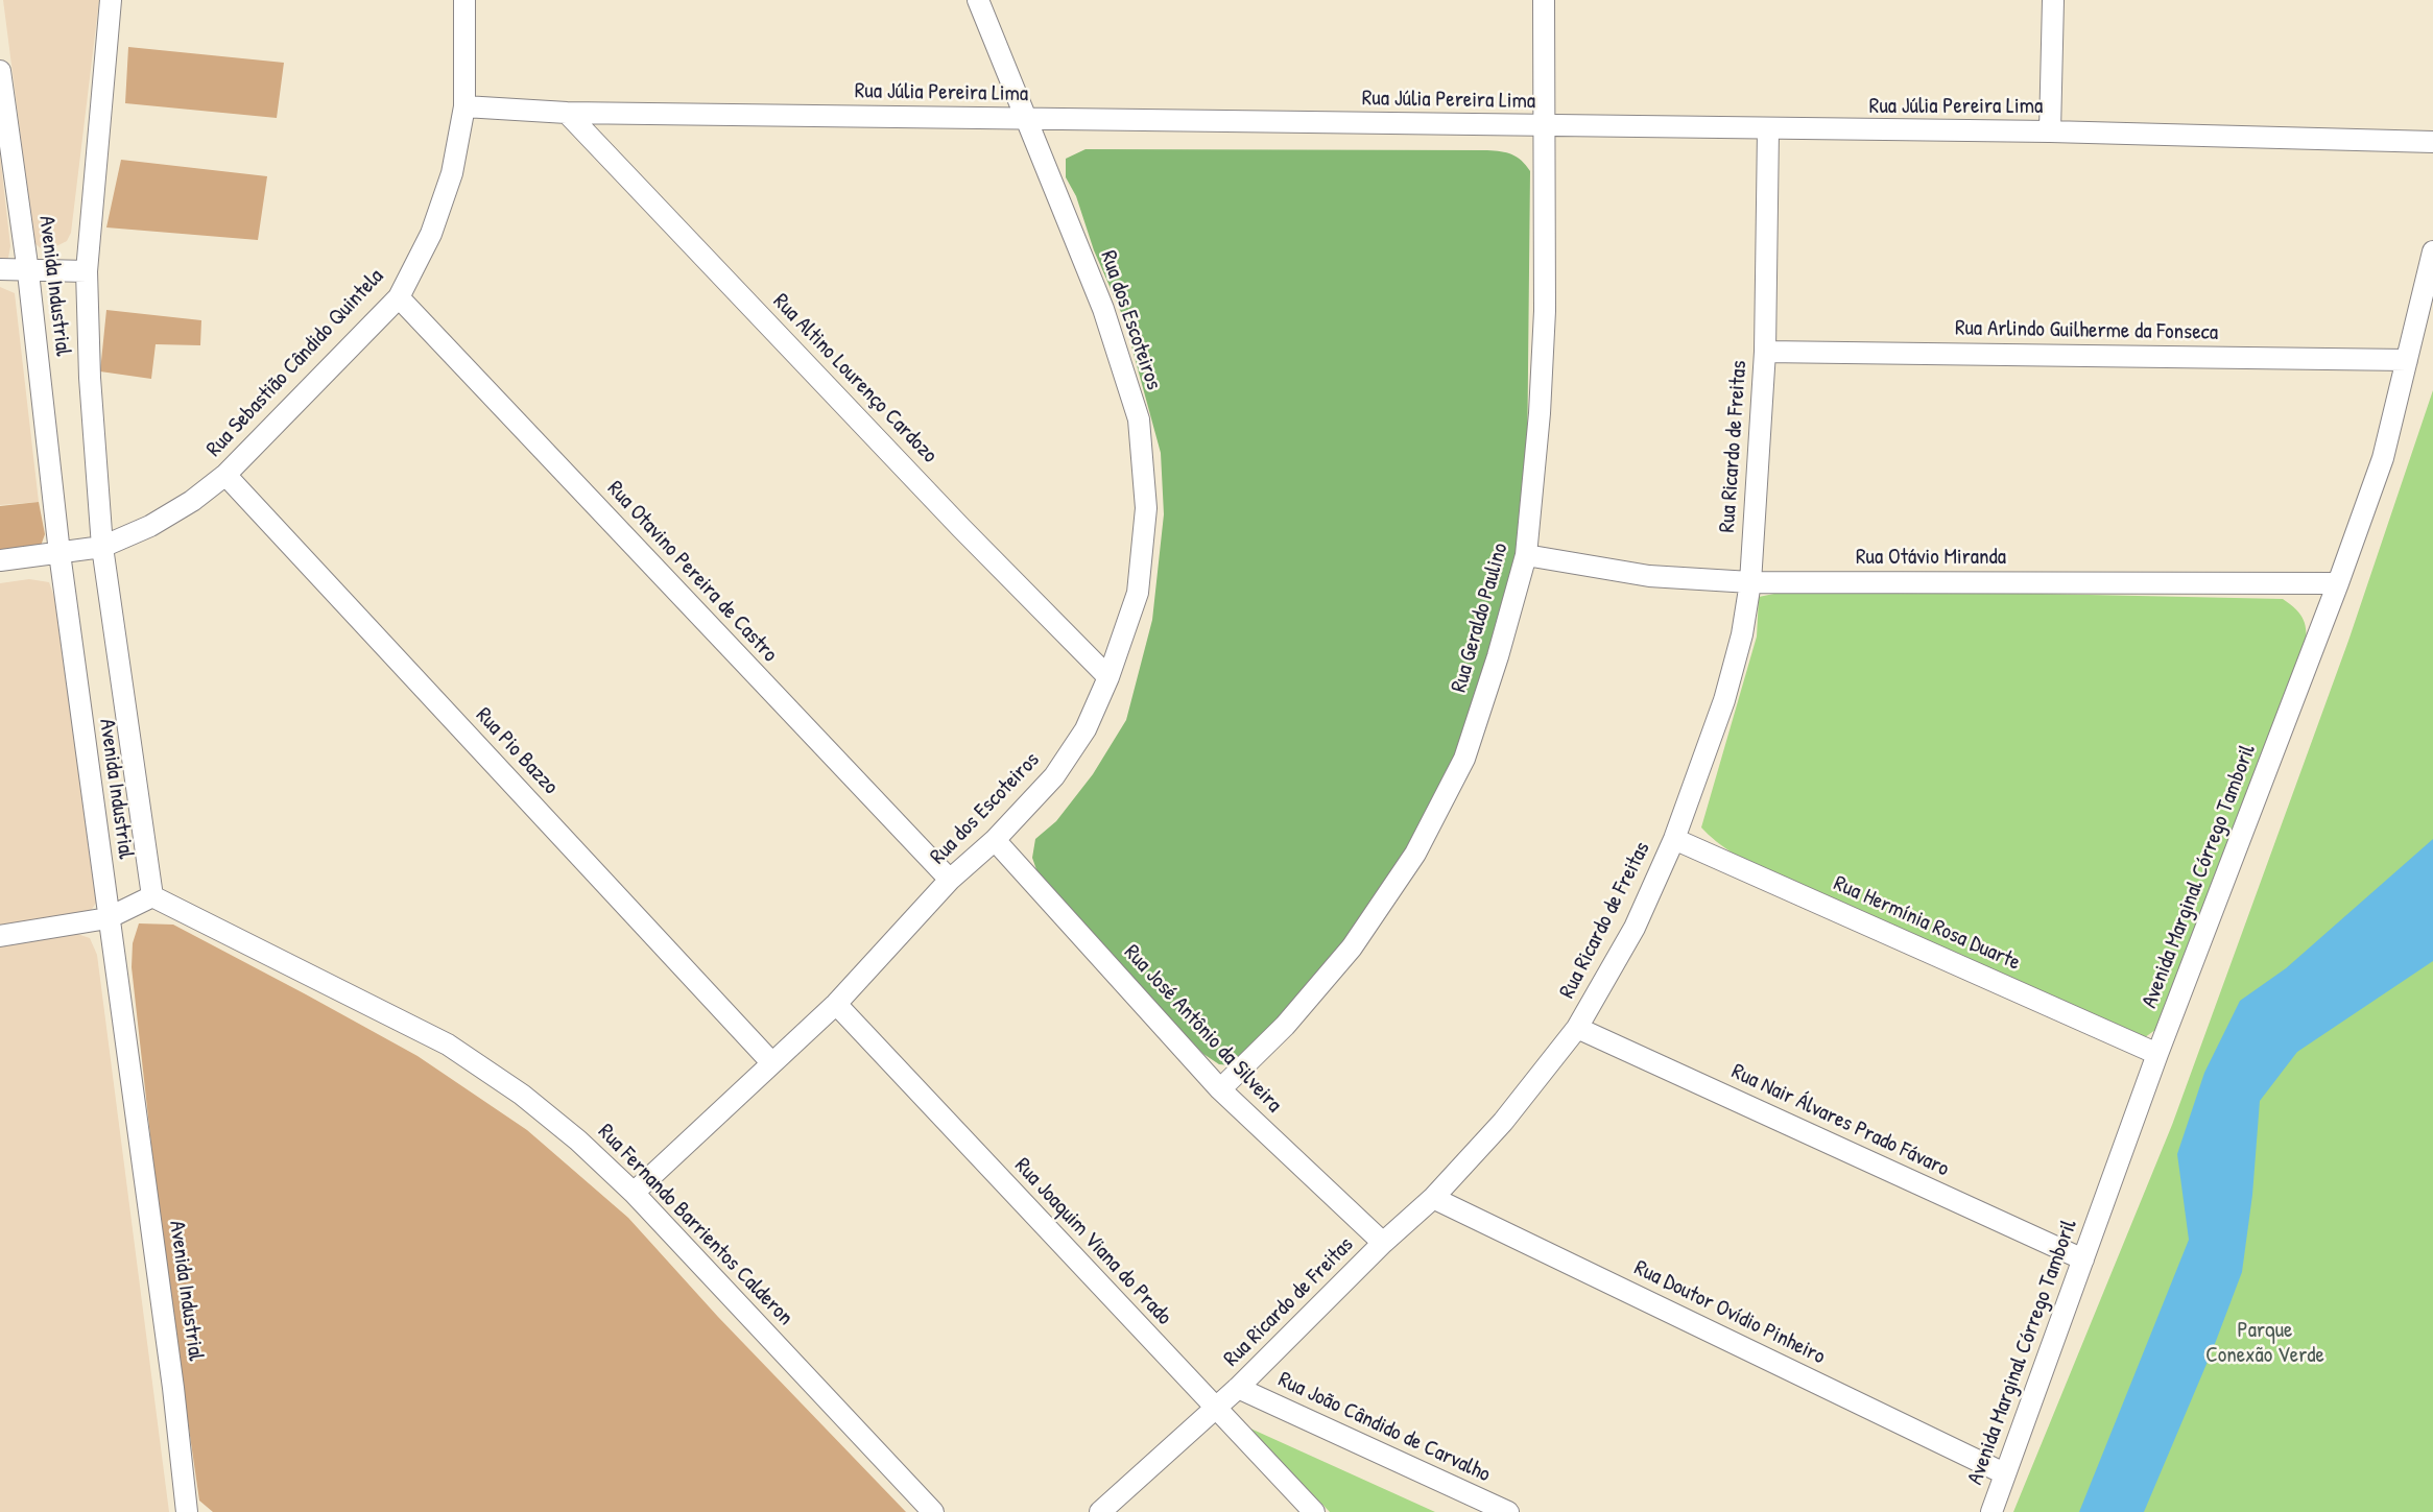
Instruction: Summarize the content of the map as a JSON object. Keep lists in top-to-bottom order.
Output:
{
  "streets": {
    "street": [
      "Rua Júlia Pereira Lima",
      "Avenida Industrial",
      "Rua dos Escoteiros",
      "Rua Arlindo Guilherme da Fonseca",
      "Rua Sebastião Cândido Quintela",
      "Rua Altino Lourenço Cardozo",
      "Rua Ricardo de Freitas",
      "Rua Otávio Miranda",
      "Rua Otavino Pereira de Castro",
      "Rua Geraldo Paulino",
      "Rua Pio Bazzo",
      "Avenida Marginal Córrego Tamboril",
      "Rua Hermínia Rosa Duarte",
      "Rua José Antônio da Silveira",
      "Rua Nair Álvares Prado Fávaro",
      "Rua Fernando Barrientos Calderon",
      "Rua Joaquim Viana do Prado",
      "Rua Doutor Ovídio Pinheiro",
      "Rua João Cândido de Carvalho"
    ]
  },
  "crossings": [
    ["Rua Júlia Pereira Lima", "Rua dos Escoteiros"],
    ["Rua Júlia Pereira Lima", "Rua Sebastião Cândido Quintela"],
    ["Rua Júlia Pereira Lima", "Rua Altino Lourenço Cardozo"],
    ["Rua Júlia Pereira Lima", "Rua Ricardo de Freitas"],
    ["Rua Júlia Pereira Lima", "Rua Geraldo Paulino"],
    ["Avenida Industrial", "Rua Sebastião Cândido Quintela"],
    ["Avenida Industrial", "Rua Fernando Barrientos Calderon"],
    ["Rua dos Escoteiros", "Rua Altino Lourenço Cardozo"],
    ["Rua dos Escoteiros", "Rua Otavino Pereira de Castro"],
    ["Rua dos Escoteiros", "Rua Pio Bazzo"],
    ["Rua dos Escoteiros", "Rua José Antônio da Silveira"],
    ["Rua dos Escoteiros", "Rua Fernando Barrientos Calderon"],
    ["Rua dos Escoteiros", "Rua Joaquim Viana do Prado"],
    ["Rua Arlindo Guilherme da Fonseca", "Rua Ricardo de Freitas"],
    ["Rua Arlindo Guilherme da Fonseca", "Avenida Marginal Córrego Tamboril"],
    ["Rua Sebastião Cândido Quintela", "Rua Otavino Pereira de Castro"],
    ["Rua Sebastião Cândido Quintela", "Rua Pio Bazzo"],
    ["Rua Ricardo de Freitas", "Rua Otávio Miranda"],
    ["Rua Ricardo de Freitas", "Rua Hermínia Rosa Duarte"],
    ["Rua Ricardo de Freitas", "Rua José Antônio da Silveira"],
    ["Rua Ricardo de Freitas", "Rua Nair Álvares Prado Fávaro"],
    ["Rua Ricardo de Freitas", "Rua Joaquim Viana do Prado"],
    ["Rua Ricardo de Freitas", "Rua Doutor Ovídio Pinheiro"],
    ["Rua Ricardo de Freitas", "Rua João Cândido de Carvalho"],
    ["Rua Otávio Miranda", "Rua Geraldo Paulino"],
    ["Rua Otávio Miranda", "Avenida Marginal Córrego Tamboril"],
    ["Rua Geraldo Paulino", "Rua José Antônio da Silveira"],
    ["Avenida Marginal Córrego Tamboril", "Rua Hermínia Rosa Duarte"],
    ["Avenida Marginal Córrego Tamboril", "Rua Nair Álvares Prado Fávaro"],
    ["Avenida Marginal Córrego Tamboril", "Rua Doutor Ovídio Pinheiro"]
  ],
  "parks": ["Parque Conexão Verde"]
}
